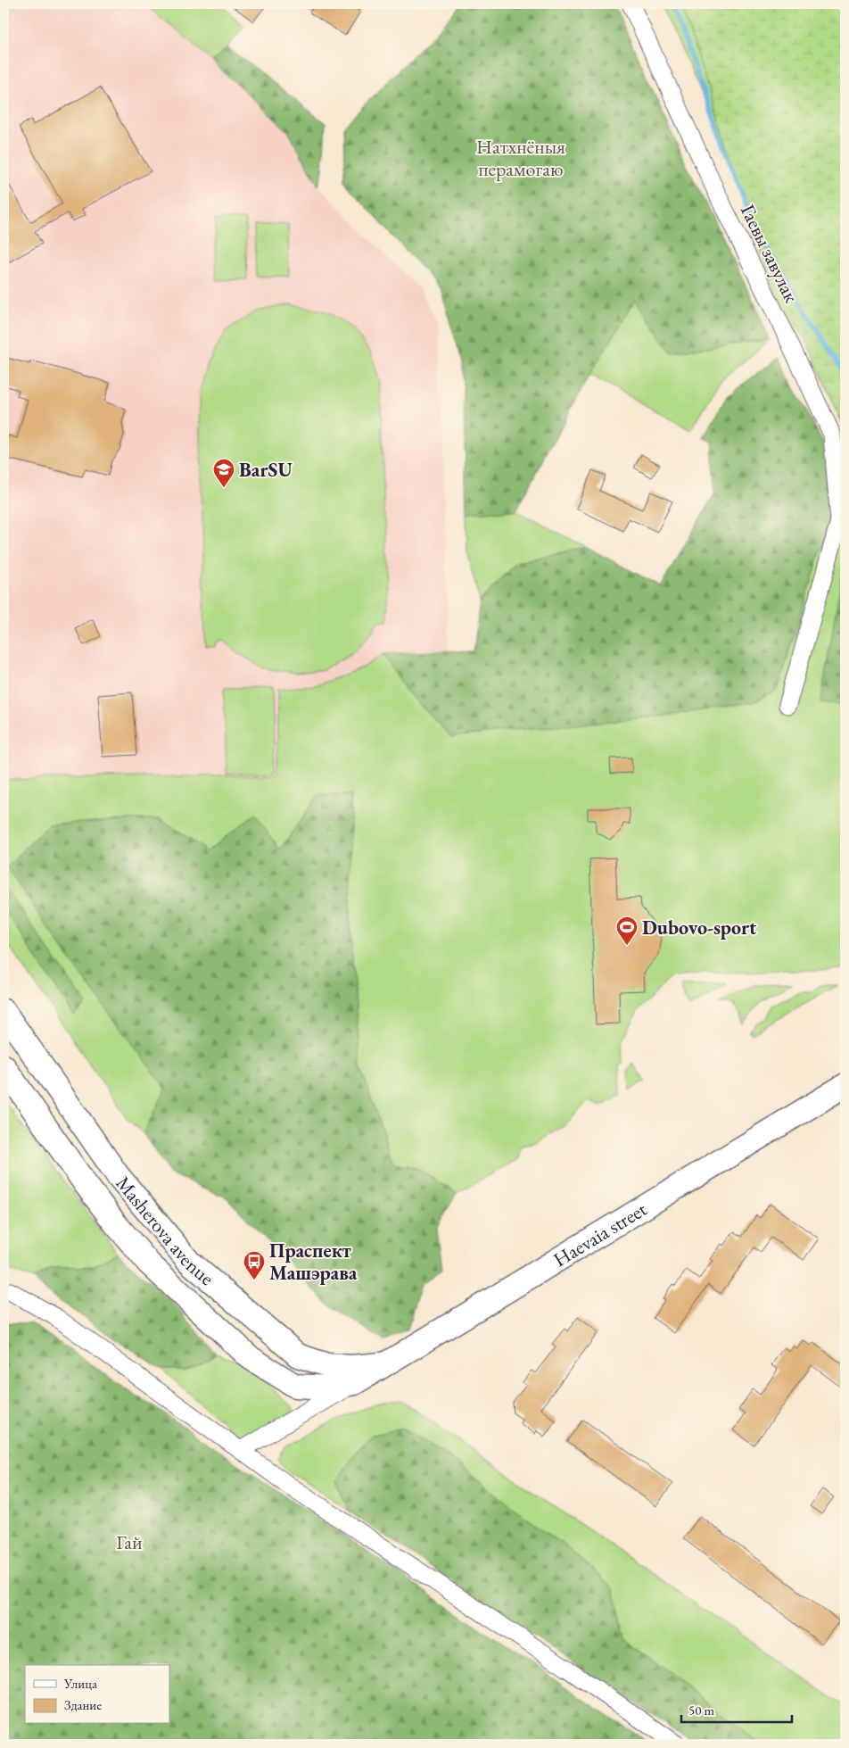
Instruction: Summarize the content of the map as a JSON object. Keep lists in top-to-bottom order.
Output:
{
  "streets": {
    "main road": ["Masherova avenue", "Haevaia street"],
    "street": ["Гаевы завулак"]
  },
  "crossings": [
    ["Masherova avenue", "Haevaia street"]
  ],
  "parks": ["Натхнёныя перамогаю", "Гай"],
  "places": {
    "school or university": ["BarSU"],
    "sports": ["Dubovo-sport"],
    "bus stop": ["Праспект Машэрава"]
  },
  "legend": ["Улица", "Здание"],
  "scale_bar": "50 m"
}
